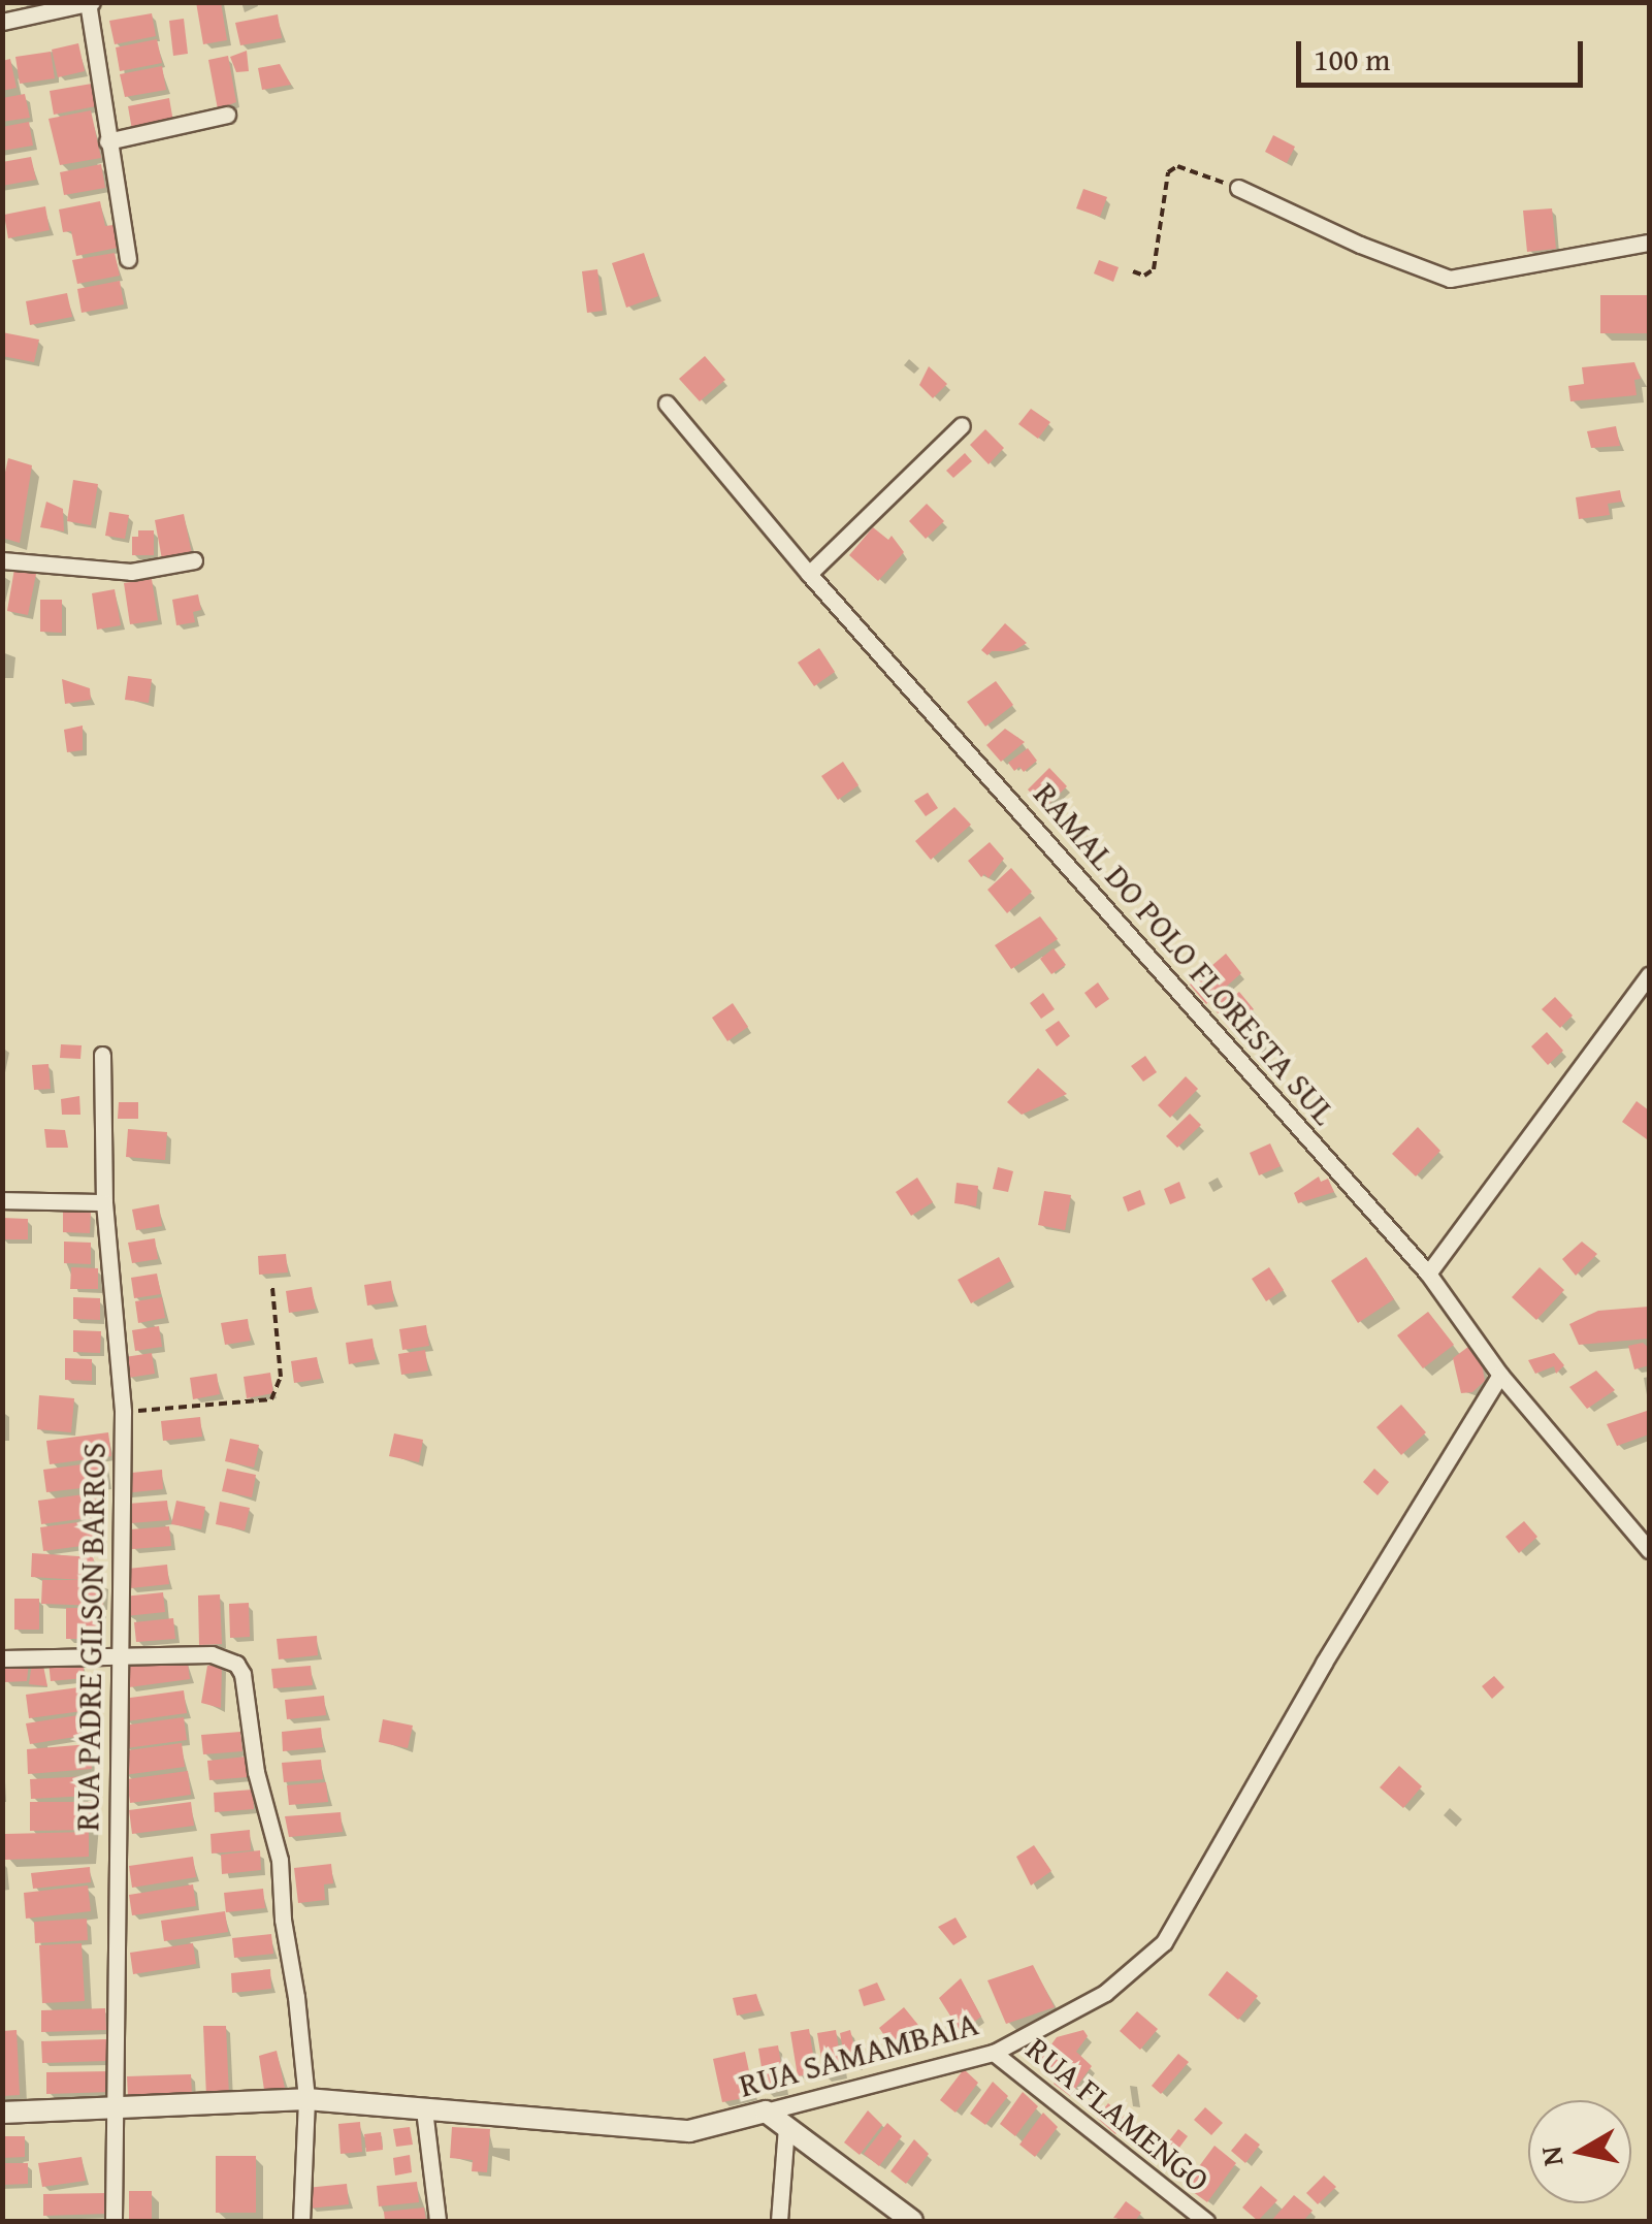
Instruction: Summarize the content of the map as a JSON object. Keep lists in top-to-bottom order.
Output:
{
  "streets": {
    "street": [
      "RAMAL DO POLO FLORESTA SUL",
      "RUA PADRE GILSON BARROS",
      "RUA SAMAMBAIA",
      "RUA FLAMENGO"
    ]
  },
  "crossings": [
    ["RAMAL DO POLO FLORESTA SUL", "RUA SAMAMBAIA"],
    ["RUA PADRE GILSON BARROS", "RUA SAMAMBAIA"],
    ["RUA SAMAMBAIA", "RUA FLAMENGO"]
  ],
  "scale_bar": "100 m",
  "north": "left"
}
